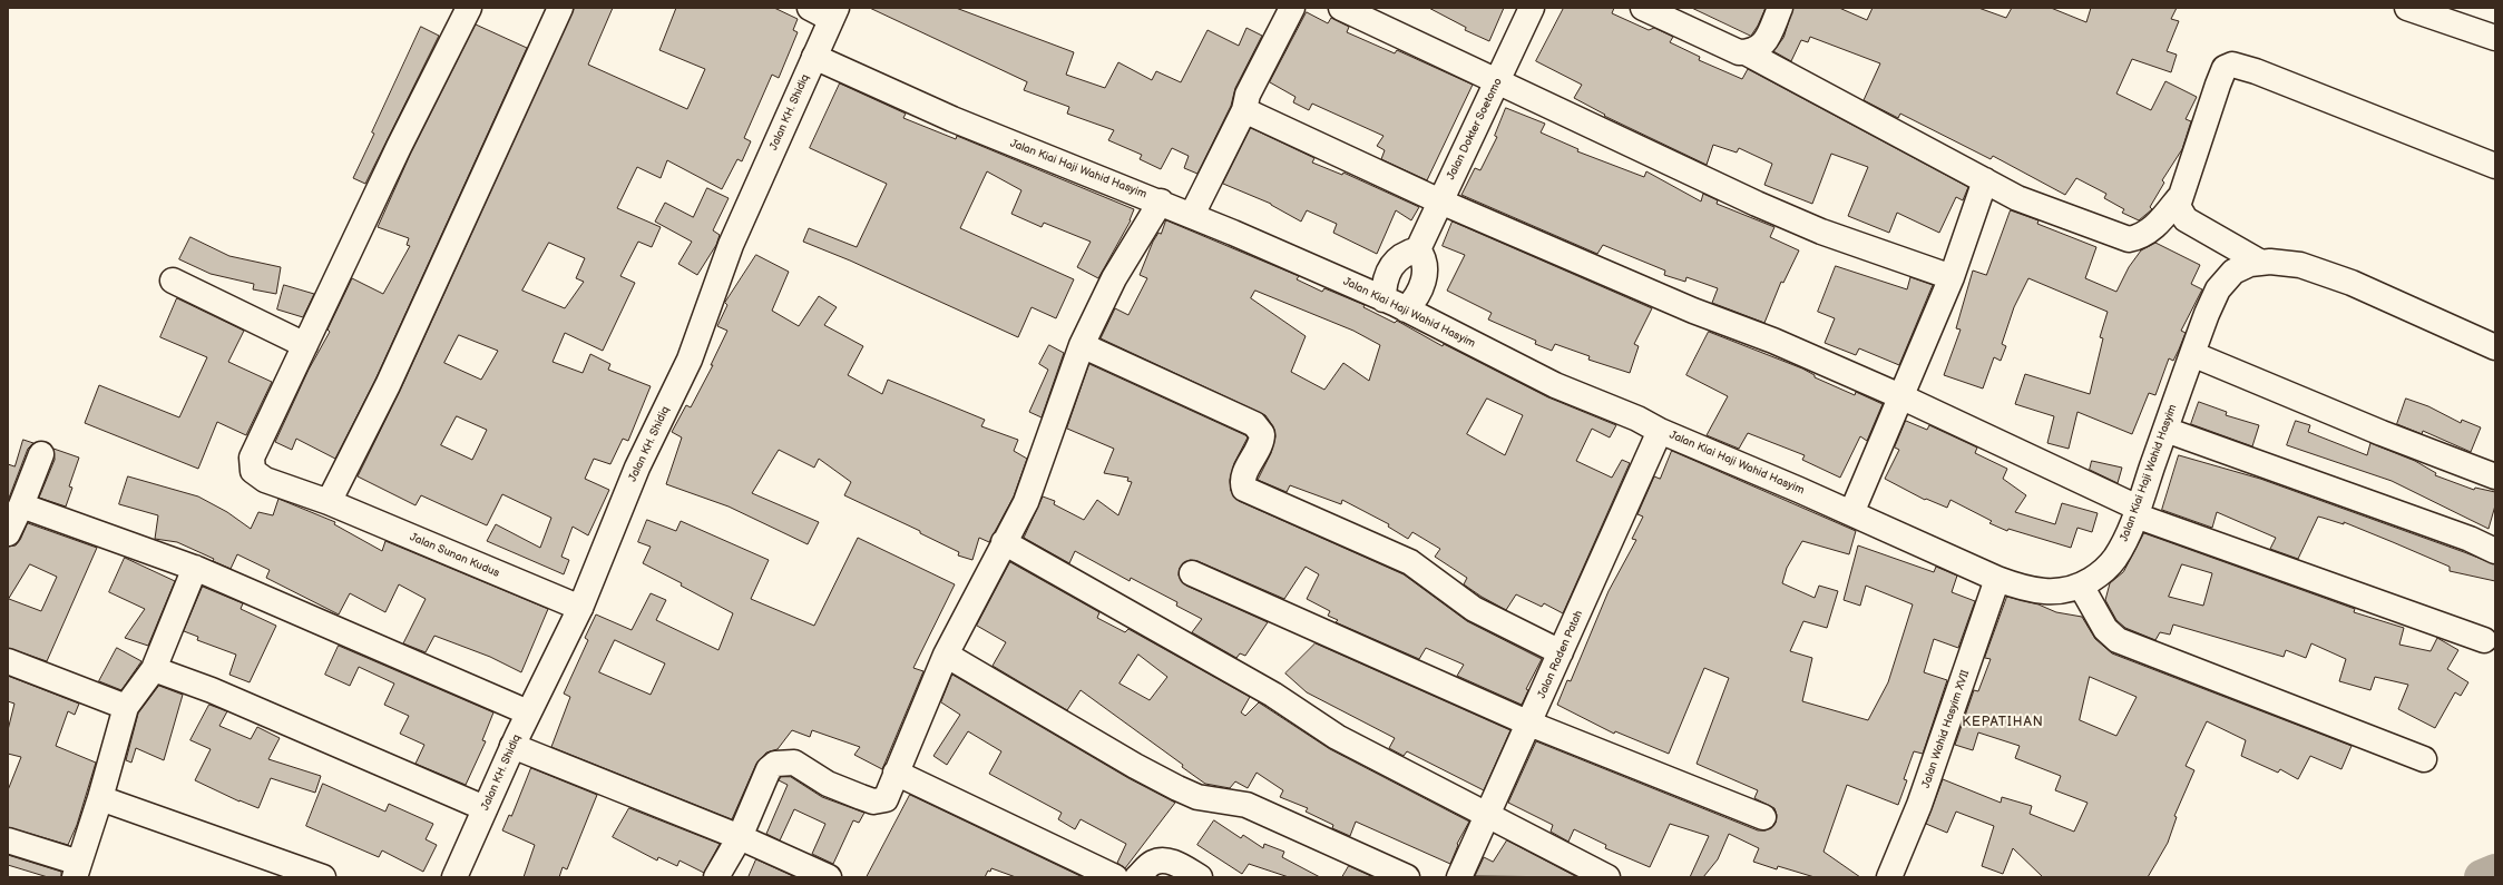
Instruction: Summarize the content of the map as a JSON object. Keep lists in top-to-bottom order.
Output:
{
  "streets": {
    "street": [
      "Jalan KH. Shidiq",
      "Jalan Dokter Soetomo",
      "Jalan Kiai Haji Wahid Hasyim",
      "Jalan Sunan Kudus",
      "Jalan Raden Patah",
      "Jalan Wahid Hasyim XVII"
    ]
  },
  "crossings": [
    ["Jalan KH. Shidiq", "Jalan Kiai Haji Wahid Hasyim"],
    ["Jalan KH. Shidiq", "Jalan Sunan Kudus"],
    ["Jalan Kiai Haji Wahid Hasyim", "Jalan Raden Patah"],
    ["Jalan Kiai Haji Wahid Hasyim", "Jalan Wahid Hasyim XVII"]
  ],
  "districts": ["KEPATIHAN"]
}
